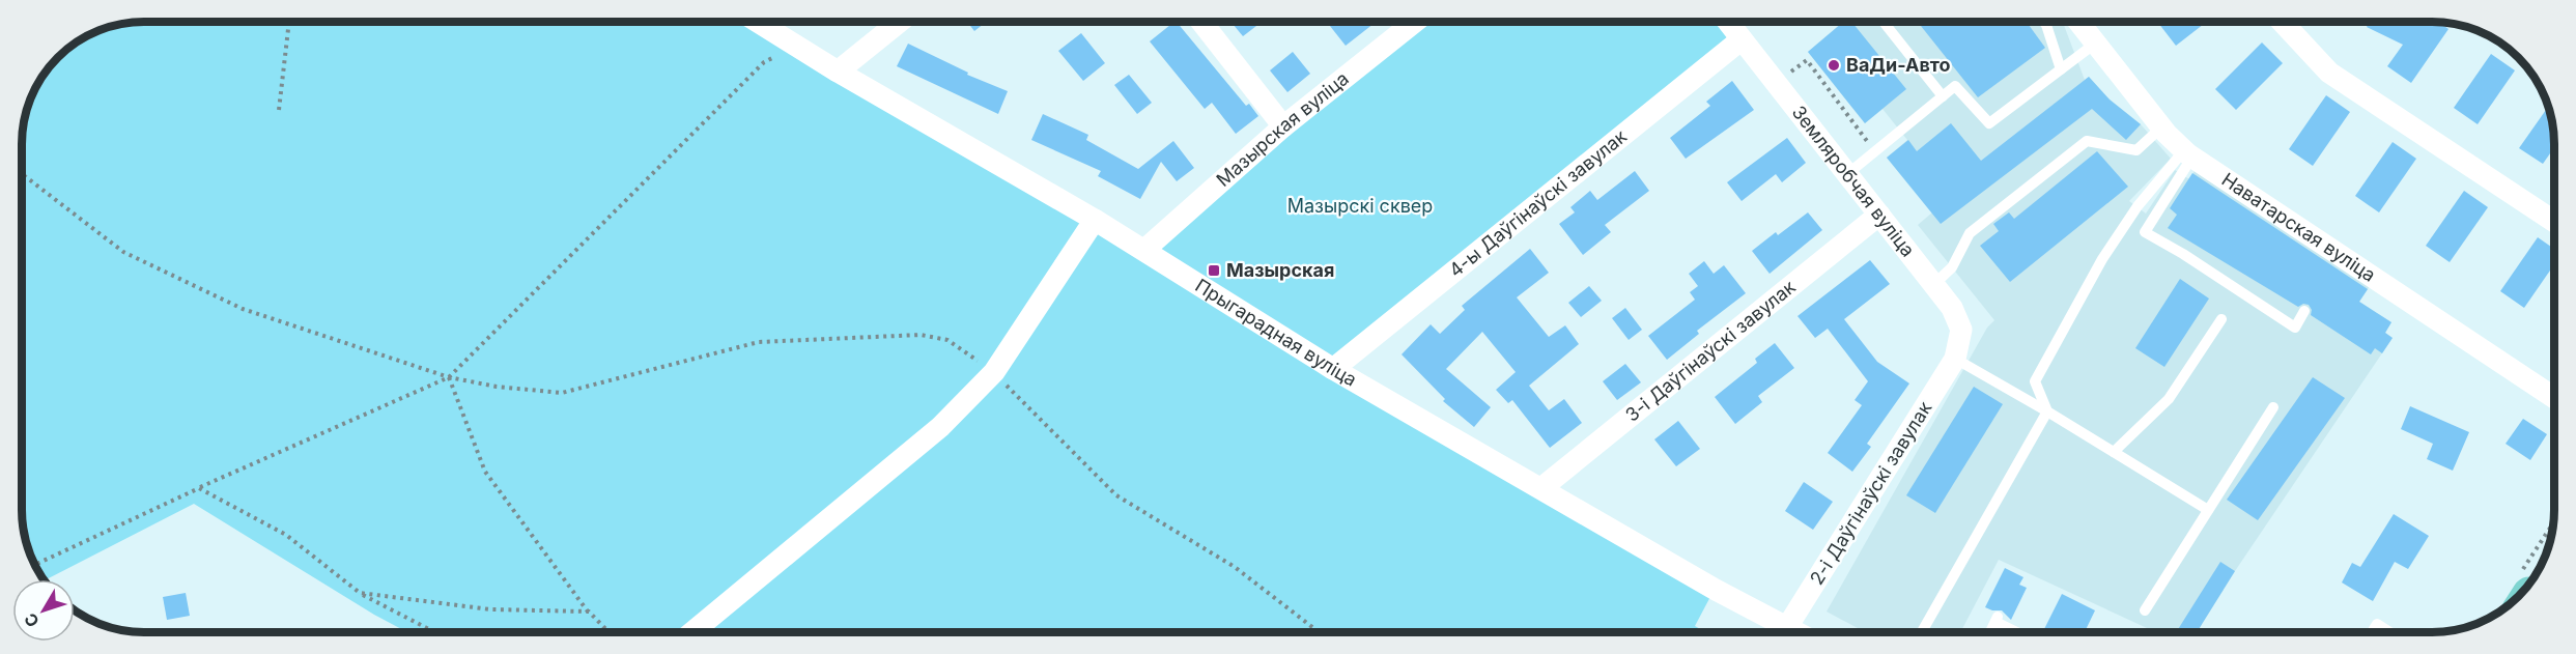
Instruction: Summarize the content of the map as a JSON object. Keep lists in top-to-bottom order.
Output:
{
  "streets": {
    "street": [
      "Мазырская вуліца",
      "Земляробчая вуліца",
      "4-ы Даўгінаўскі завулак",
      "Наватарская вуліца",
      "Прыгарадная вуліца",
      "3-і Даўгінаўскі завулак",
      "2-і Даўгінаўскі завулак"
    ]
  },
  "crossings": [
    ["Мазырская вуліца", "Прыгарадная вуліца"],
    ["Земляробчая вуліца", "4-ы Даўгінаўскі завулак"],
    ["Земляробчая вуліца", "3-і Даўгінаўскі завулак"],
    ["Земляробчая вуліца", "2-і Даўгінаўскі завулак"],
    ["4-ы Даўгінаўскі завулак", "Прыгарадная вуліца"],
    ["Прыгарадная вуліца", "3-і Даўгінаўскі завулак"],
    ["Прыгарадная вуліца", "2-і Даўгінаўскі завулак"]
  ],
  "parks": ["Мазырскі сквер"],
  "places": {
    "other": ["ВаДи-Авто"],
    "transit": ["Мазырская"]
  },
  "north": "bottom left"
}
